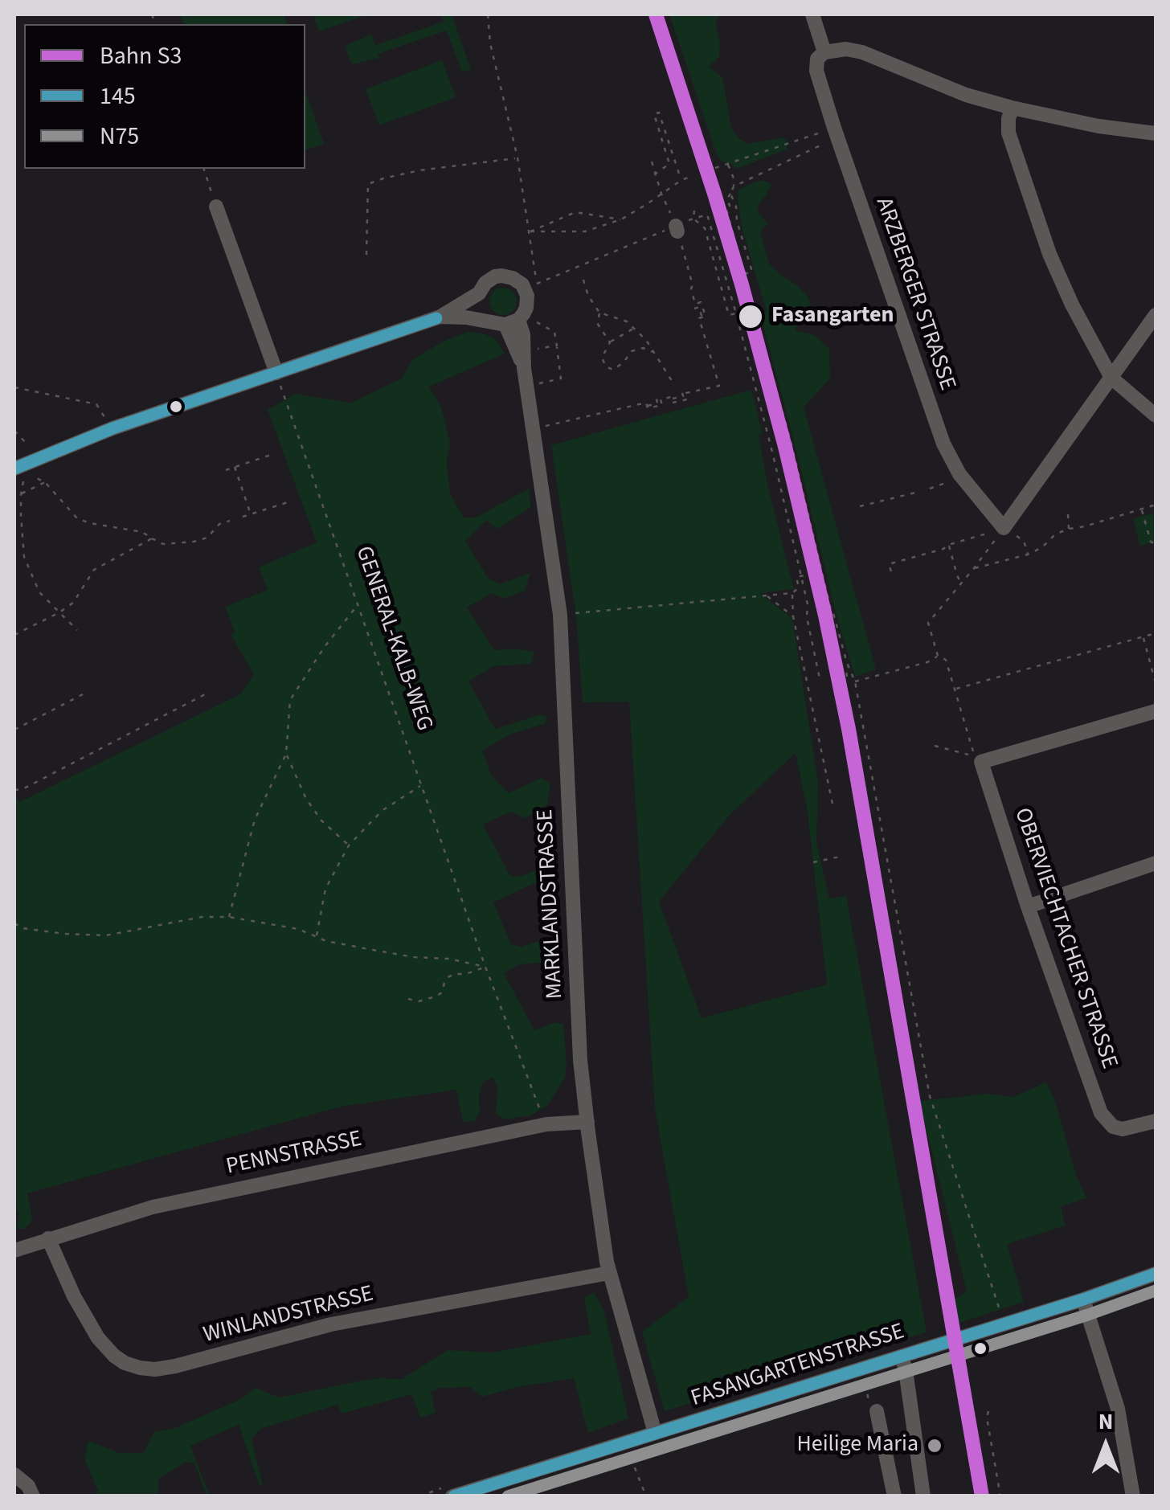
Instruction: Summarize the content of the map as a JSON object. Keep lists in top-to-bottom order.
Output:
{
  "streets": {
    "street": [
      "ARZBERGER STRASSE",
      "MARKLANDSTRASSE",
      "OBERVIECHTACHER STRASSE",
      "PENNSTRASSE",
      "WINLANDSTRASSE",
      "FASANGARTENSTRASSE"
    ],
    "path": ["GENERAL-KALB-WEG"]
  },
  "crossings": [
    ["GENERAL-KALB-WEG", "PENNSTRASSE"],
    ["MARKLANDSTRASSE", "PENNSTRASSE"],
    ["MARKLANDSTRASSE", "WINLANDSTRASSE"],
    ["MARKLANDSTRASSE", "FASANGARTENSTRASSE"],
    ["PENNSTRASSE", "WINLANDSTRASSE"]
  ],
  "places": ["Fasangarten", "Heilige Maria"],
  "lines": ["rail line S3", "transit line 145", "transit line N75"],
  "legend": ["Bahn S3", "145", "N75"],
  "north": "top"
}
